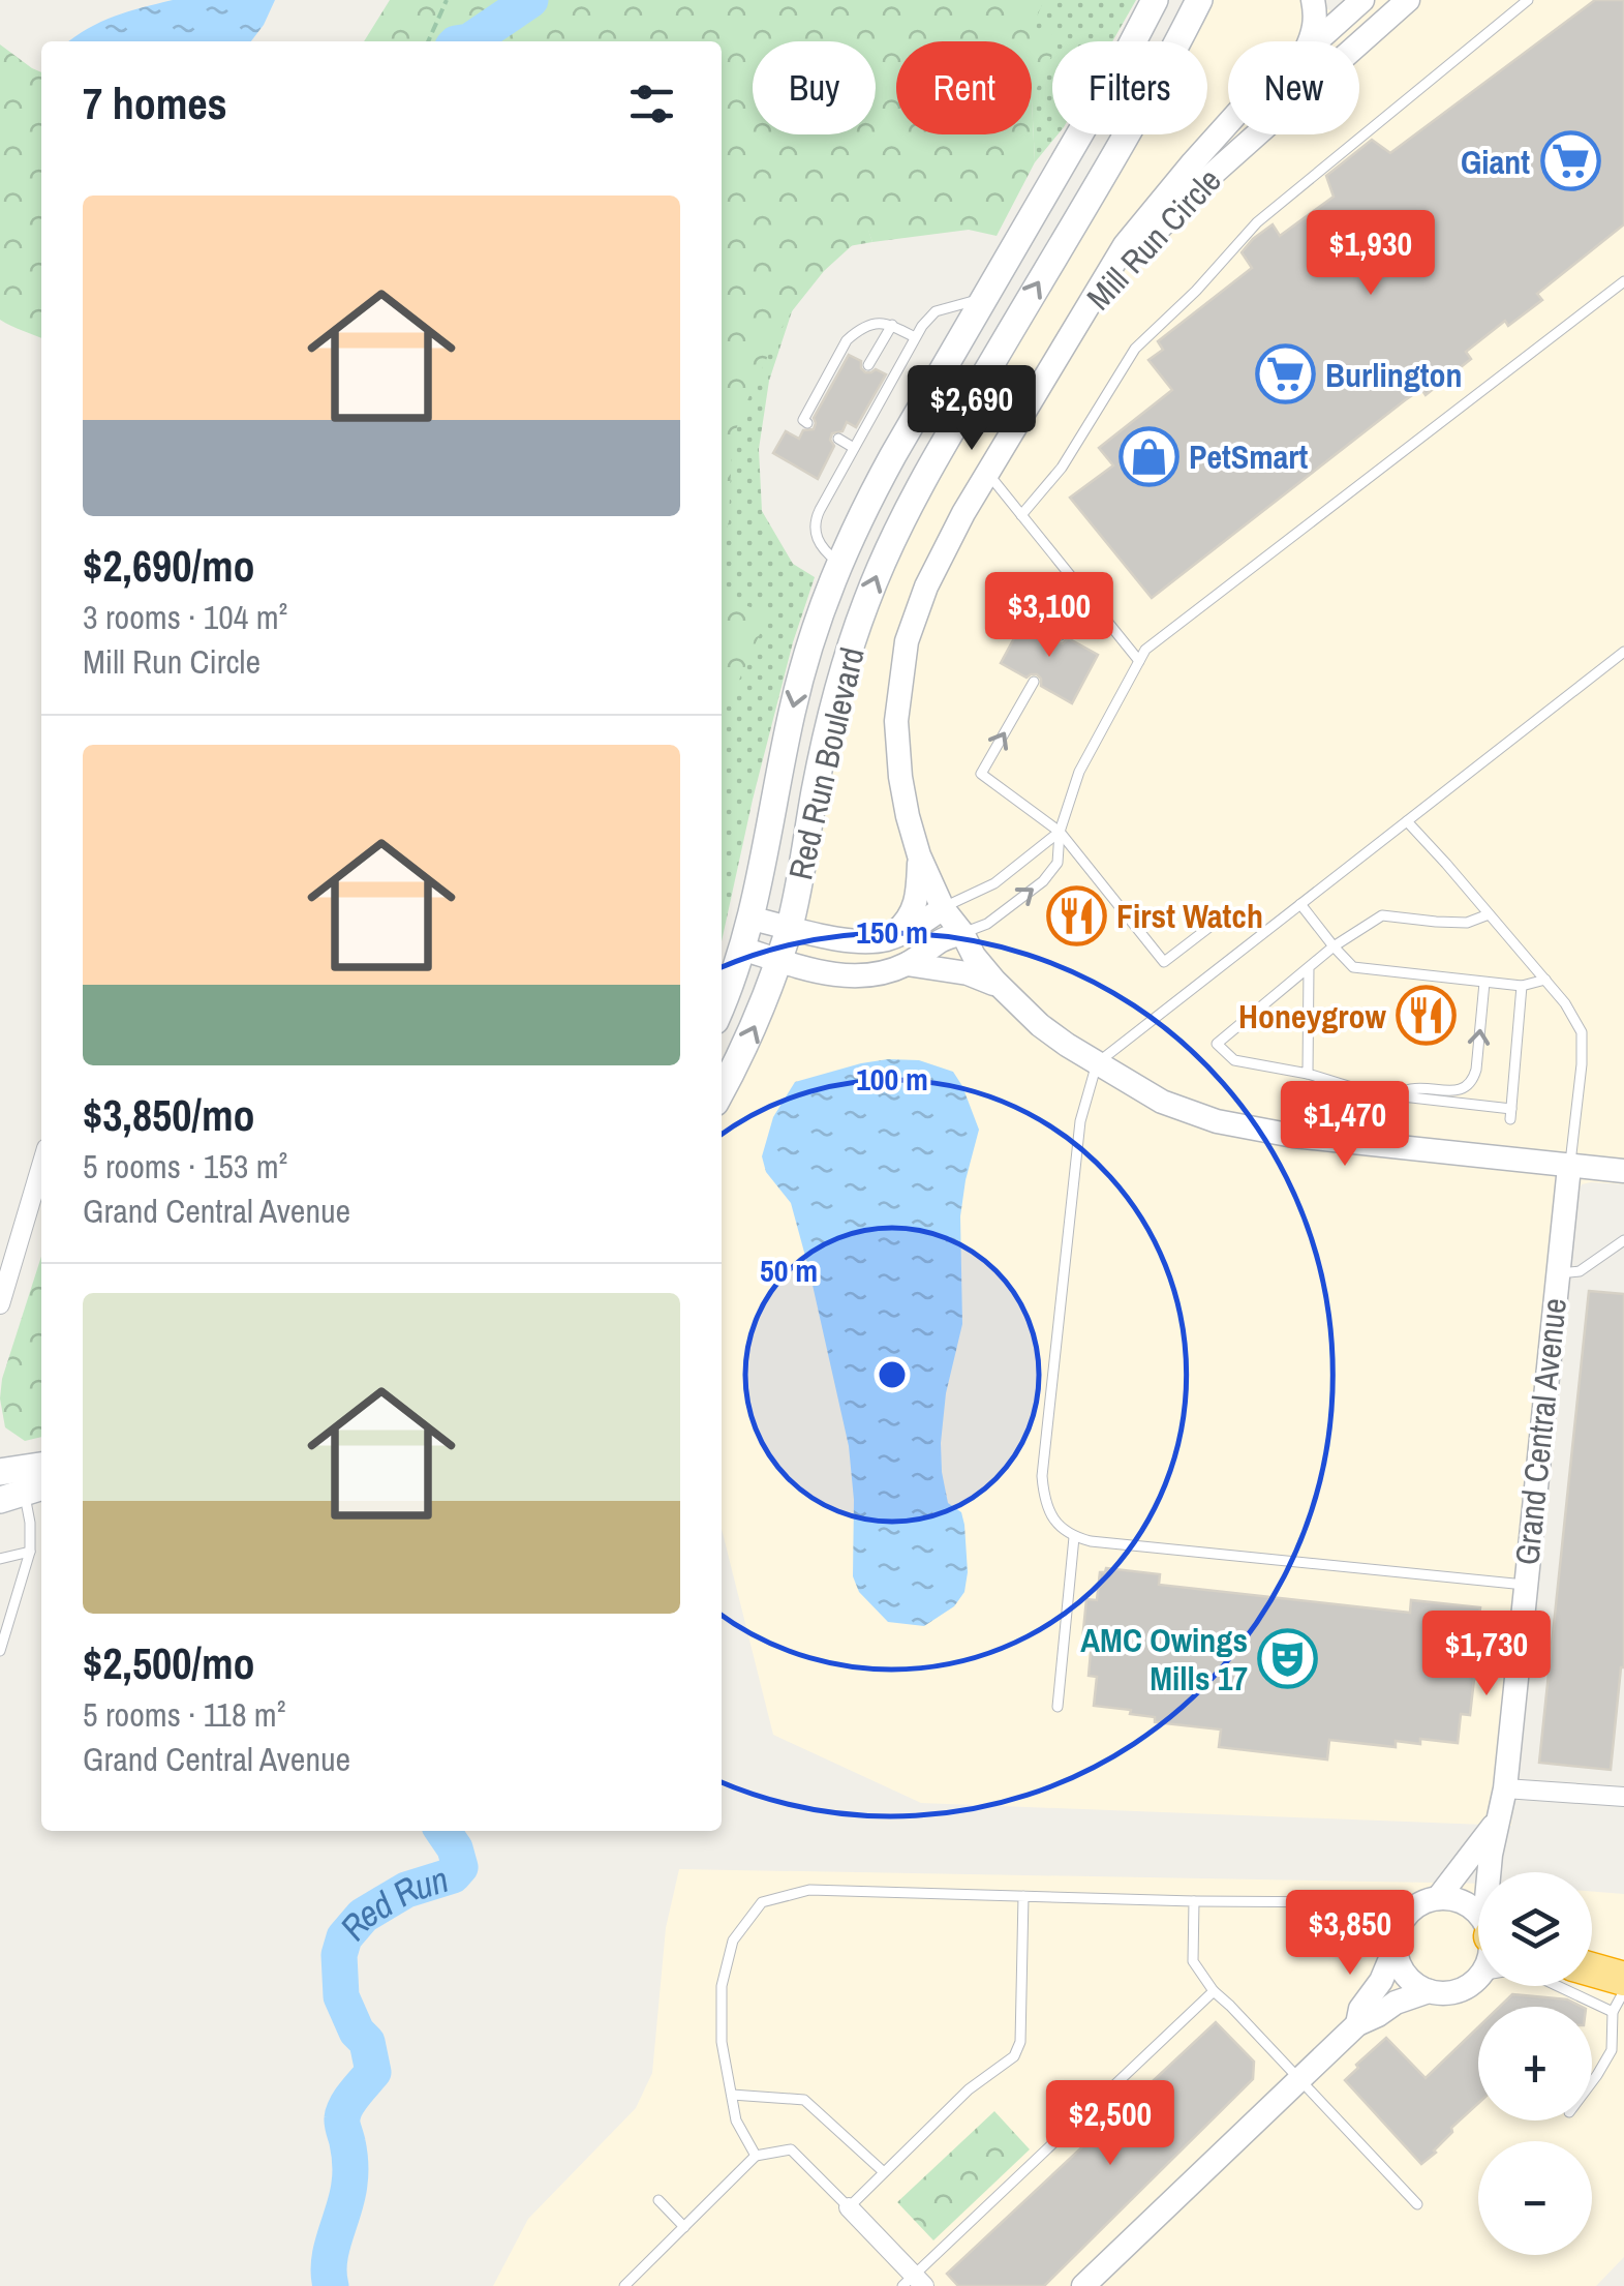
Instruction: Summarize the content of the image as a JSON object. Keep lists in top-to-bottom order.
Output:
{
  "streets": {
    "main road": ["Red Run Boulevard"],
    "street": ["Mill Run Circle", "Grand Central Avenue"]
  },
  "crossings": [
    ["Mill Run Circle", "Grand Central Avenue"]
  ],
  "water": ["Red Run"],
  "places": {
    "supermarket": ["Giant", "Burlington"],
    "shop": ["PetSmart"],
    "restaurant": ["First Watch", "Honeygrow"],
    "theatre": ["AMC Owings Mills 17"]
  },
  "page": {
    "chip": [
      "Buy",
      "Rent",
      "Filters",
      "New"
    ],
    "heading": "7 homes",
    "list": [
      {
        "name": "$2,690/mo",
        "note": "3 rooms · 104 m² · Mill Run Circle"
      },
      {
        "name": "$3,850/mo",
        "note": "5 rooms · 153 m² · Grand Central Avenue"
      },
      {
        "name": "$2,500/mo",
        "note": "5 rooms · 118 m² · Grand Central Avenue"
      }
    ],
    "price": [
      "$1,930",
      "$2,690",
      "$3,100",
      "$1,470",
      "$1,730",
      "$3,850",
      "$2,500"
    ],
    "map_buttons": ["+", "−"]
  },
  "rings": ["150 m", "100 m", "50 m"]
}
